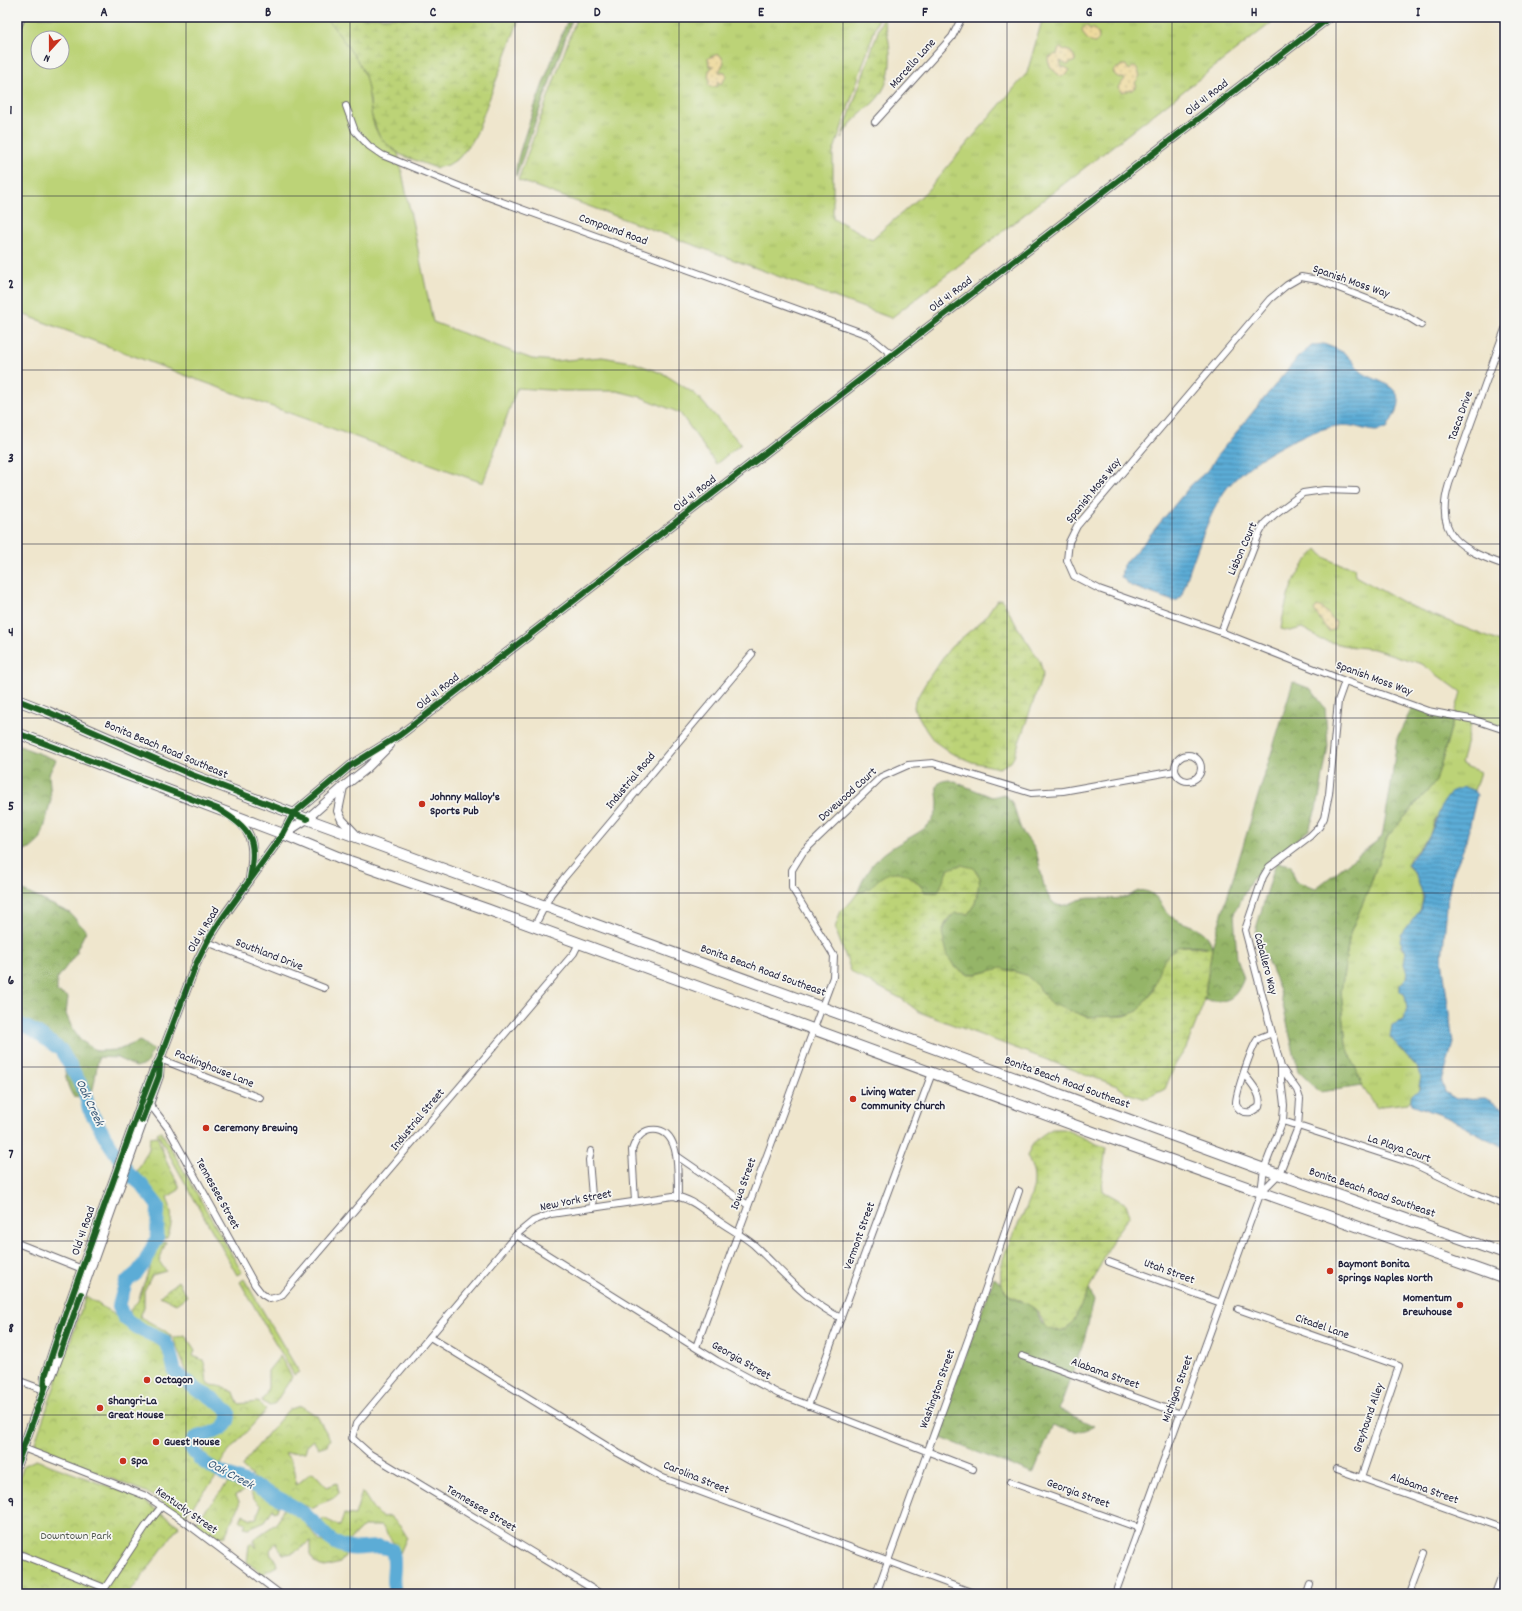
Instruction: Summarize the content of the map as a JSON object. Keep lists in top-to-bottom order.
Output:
{
  "streets": {
    "main road": ["Bonita Beach Road Southeast"],
    "street": [
      "Marcello Lane",
      "Old 41 Road",
      "Compound Road",
      "Spanish Moss Way",
      "Tasca Drive",
      "Lisbon Court",
      "Industrial Road",
      "Dovewood Court",
      "Southland Drive",
      "Caballero Way",
      "Packinghouse Lane",
      "Industrial Street",
      "La Playa Court",
      "Iowa Street",
      "Tennessee Street",
      "New York Street",
      "Vermont Street",
      "Utah Street",
      "Citadel Lane",
      "Georgia Street",
      "Alabama Street",
      "Washington Street",
      "Michigan Street",
      "Greyhound Alley",
      "Carolina Street",
      "Kentucky Street"
    ]
  },
  "crossings": [
    ["Old 41 Road", "Compound Road"],
    ["Old 41 Road", "Bonita Beach Road Southeast"],
    ["Old 41 Road", "Southland Drive"],
    ["Old 41 Road", "Packinghouse Lane"],
    ["Old 41 Road", "Tennessee Street"],
    ["Old 41 Road", "Kentucky Street"],
    ["Spanish Moss Way", "Lisbon Court"],
    ["Spanish Moss Way", "Caballero Way"],
    ["Bonita Beach Road Southeast", "Industrial Road"],
    ["Bonita Beach Road Southeast", "Dovewood Court"],
    ["Bonita Beach Road Southeast", "Caballero Way"],
    ["Dovewood Court", "Iowa Street"],
    ["Caballero Way", "La Playa Court"],
    ["Caballero Way", "Michigan Street"],
    ["Industrial Street", "Tennessee Street"],
    ["Iowa Street", "New York Street"],
    ["Iowa Street", "Georgia Street"],
    ["Tennessee Street", "New York Street"],
    ["New York Street", "Vermont Street"],
    ["New York Street", "Georgia Street"],
    ["New York Street", "Carolina Street"],
    ["Vermont Street", "Georgia Street"],
    ["Utah Street", "Michigan Street"],
    ["Citadel Lane", "Greyhound Alley"],
    ["Georgia Street", "Washington Street"],
    ["Georgia Street", "Michigan Street"],
    ["Alabama Street", "Michigan Street"],
    ["Alabama Street", "Greyhound Alley"],
    ["Washington Street", "Carolina Street"]
  ],
  "water": ["Oak Creek"],
  "parks": ["Downtown Park"],
  "places": [
    "Johnny Malloy's Sports Pub",
    "Living Water Community Church",
    "Ceremony Brewing",
    "Baymont Bonita Springs Naples North",
    "Momentum Brewhouse",
    "Octagon",
    "Shangri-La Great House",
    "Guest House",
    "Spa"
  ],
  "north": "bottom",
  "grid": {
    "columns": [
      "A",
      "B",
      "C",
      "D",
      "E",
      "F",
      "G",
      "H",
      "I"
    ],
    "rows": [
      "1",
      "2",
      "3",
      "4",
      "5",
      "6",
      "7",
      "8",
      "9"
    ]
  }
}
